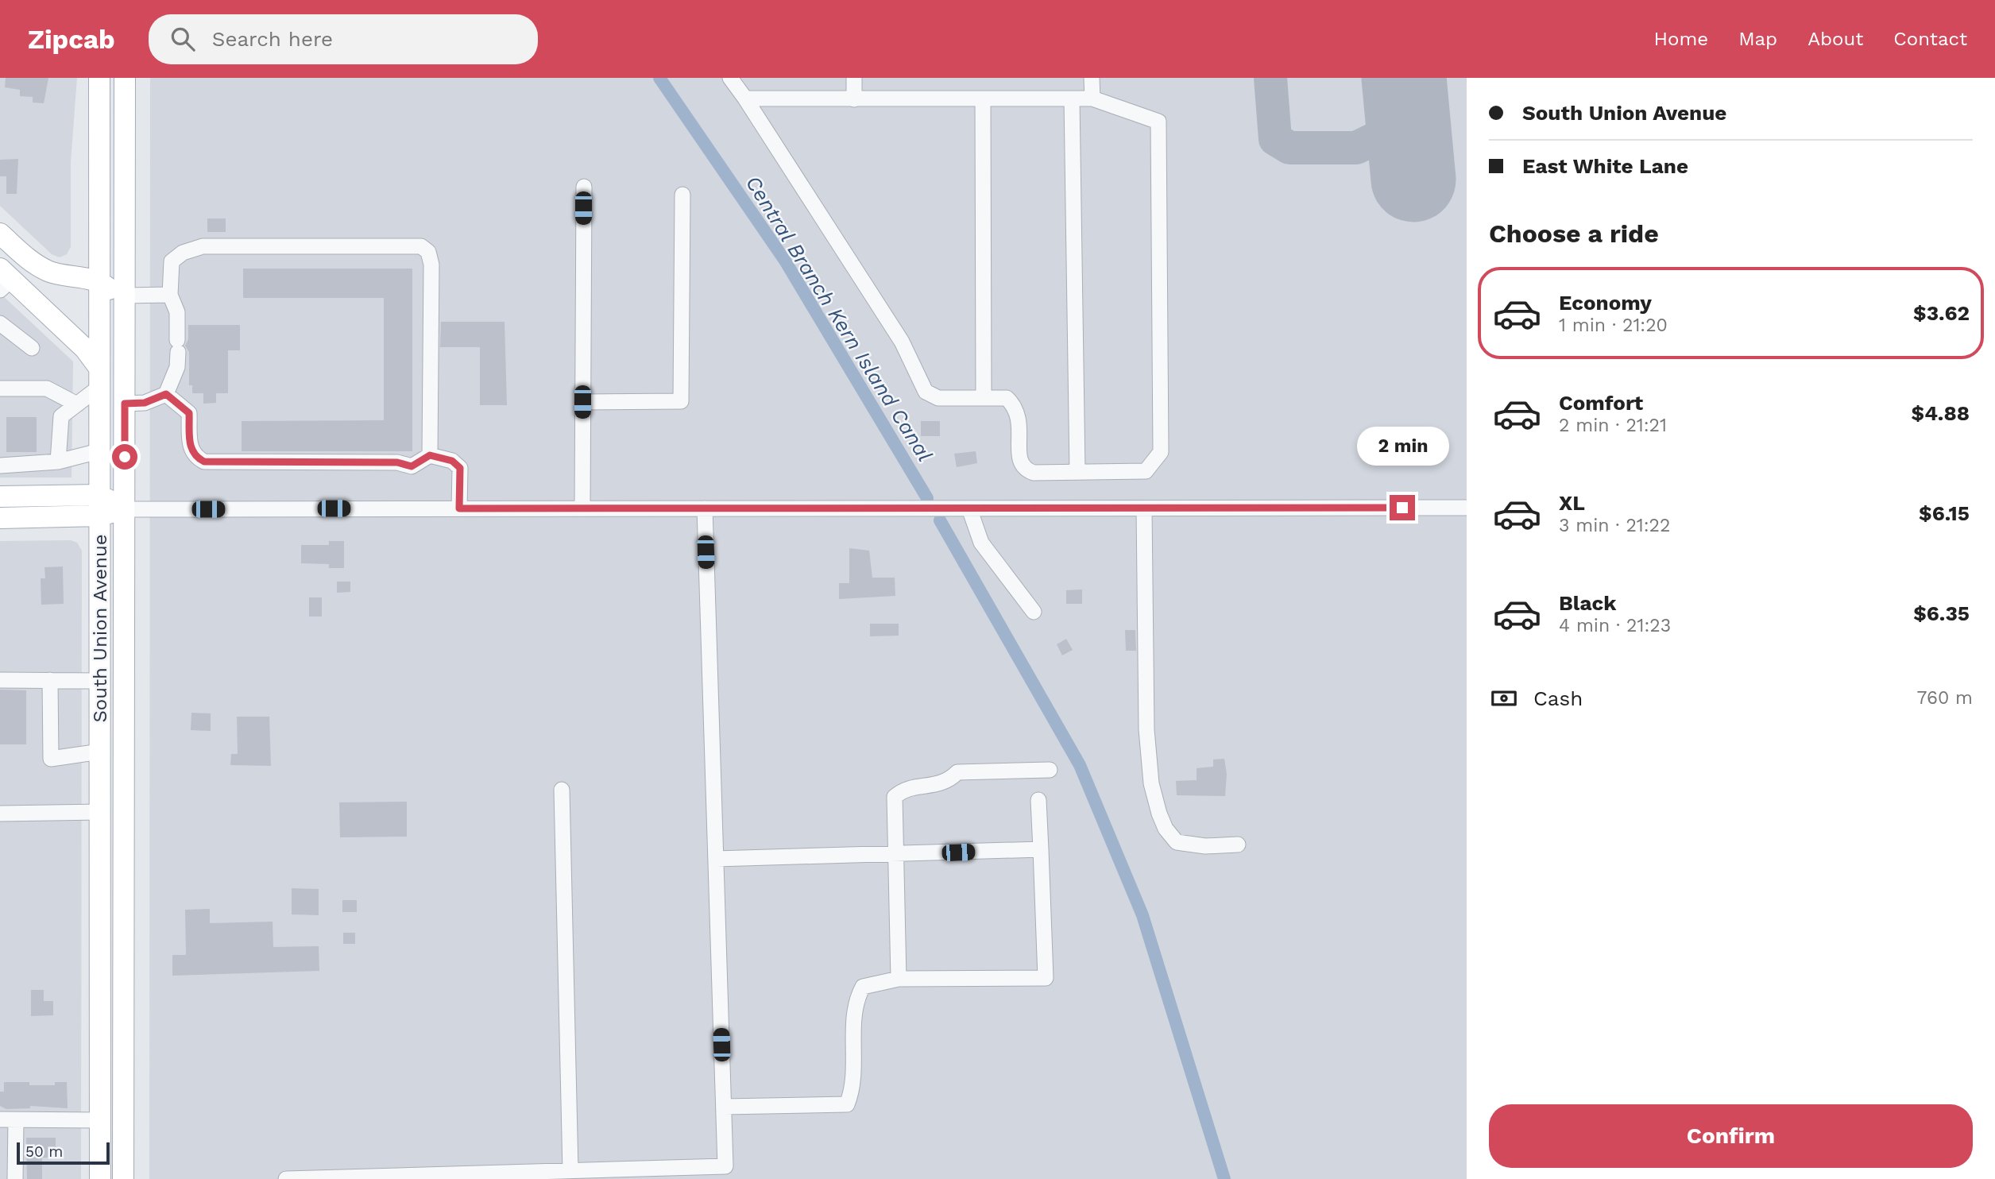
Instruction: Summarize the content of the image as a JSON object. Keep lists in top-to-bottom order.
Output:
{
  "streets": {
    "main road": ["South Union Avenue"]
  },
  "water": ["Central Branch Kern Island Canal"],
  "scale_bar": "50 m",
  "page": {
    "header": "Zipcab",
    "search": "Search here",
    "nav": [
      "Home",
      "Map",
      "About",
      "Contact"
    ],
    "banner": ["South Union Avenue", "East White Lane"],
    "heading": "Choose a ride",
    "list": [
      {
        "name": "Economy",
        "note": "1 min · 21:20",
        "value": "$3.62"
      },
      {
        "name": "Comfort",
        "note": "2 min · 21:21",
        "value": "$4.88"
      },
      {
        "name": "XL",
        "note": "3 min · 21:22",
        "value": "$6.15"
      },
      {
        "name": "Black",
        "note": "4 min · 21:23",
        "value": "$6.35"
      }
    ],
    "bubble": "2 min",
    "pay": ["Cash", "760 m"],
    "buttons": "Confirm",
    "scale": "50 m"
  }
}
